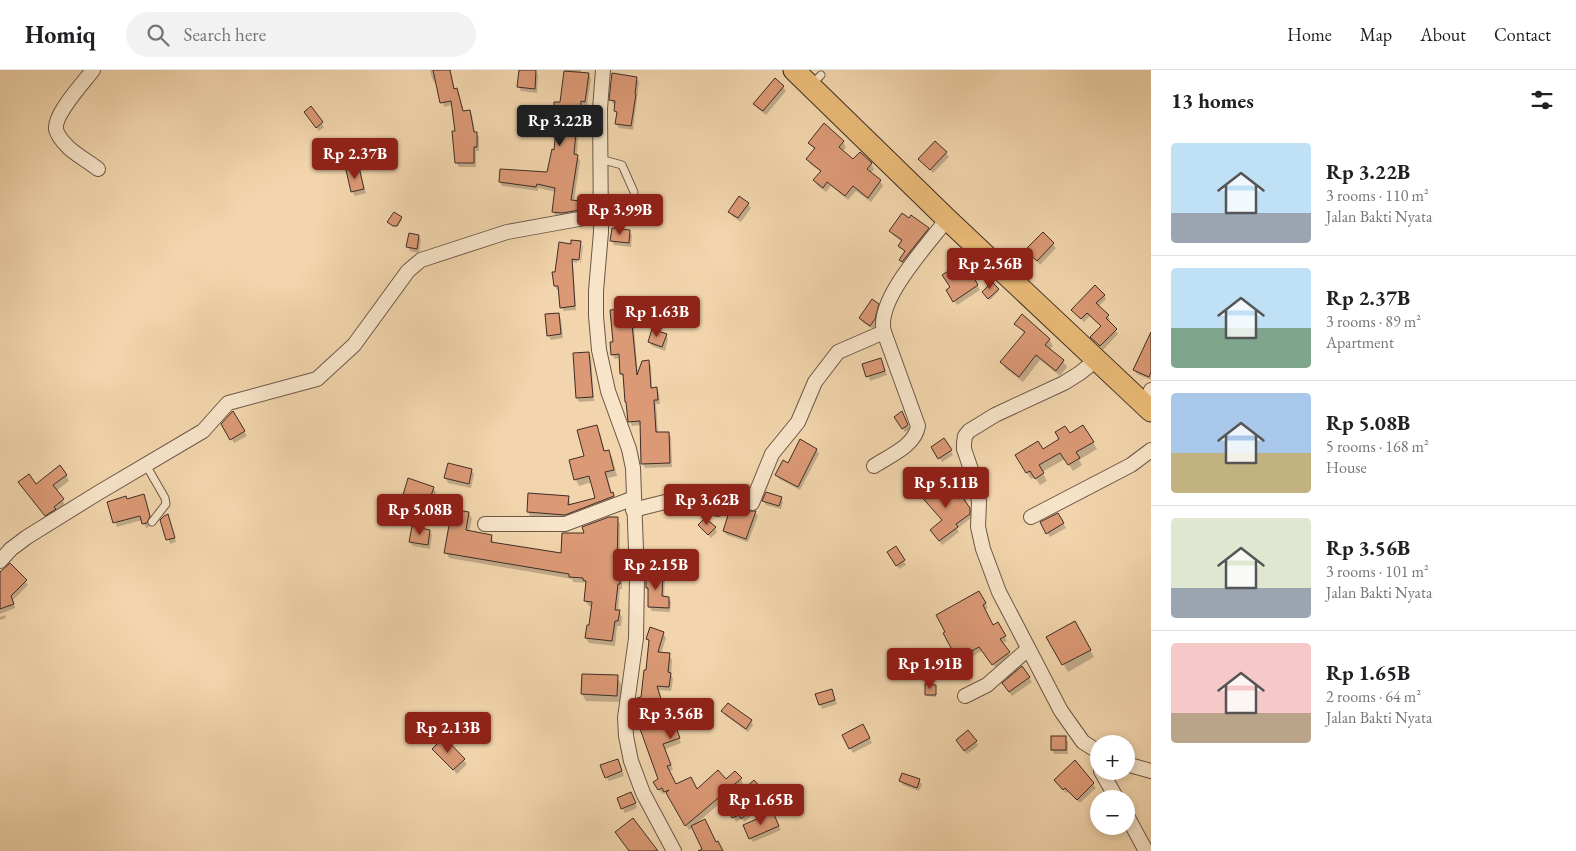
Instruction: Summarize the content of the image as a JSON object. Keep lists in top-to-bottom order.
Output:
{
  "page": {
    "header": "Homiq",
    "search": "Search here",
    "nav": [
      "Home",
      "Map",
      "About",
      "Contact"
    ],
    "heading": "13 homes",
    "price": [
      "Rp 3.22B",
      "Rp 2.37B",
      "Rp 3.99B",
      "Rp 2.56B",
      "Rp 1.63B",
      "Rp 5.11B",
      "Rp 3.62B",
      "Rp 5.08B",
      "Rp 2.15B",
      "Rp 1.91B",
      "Rp 3.56B",
      "Rp 2.13B",
      "Rp 1.65B"
    ],
    "list": [
      {
        "name": "Rp 3.22B",
        "note": "3 rooms · 110 m² · Jalan Bakti Nyata"
      },
      {
        "name": "Rp 2.37B",
        "note": "3 rooms · 89 m² · Apartment"
      },
      {
        "name": "Rp 5.08B",
        "note": "5 rooms · 168 m² · House"
      },
      {
        "name": "Rp 3.56B",
        "note": "3 rooms · 101 m² · Jalan Bakti Nyata"
      },
      {
        "name": "Rp 1.65B",
        "note": "2 rooms · 64 m² · Jalan Bakti Nyata"
      }
    ],
    "map_buttons": ["+", "−"]
  }
}
